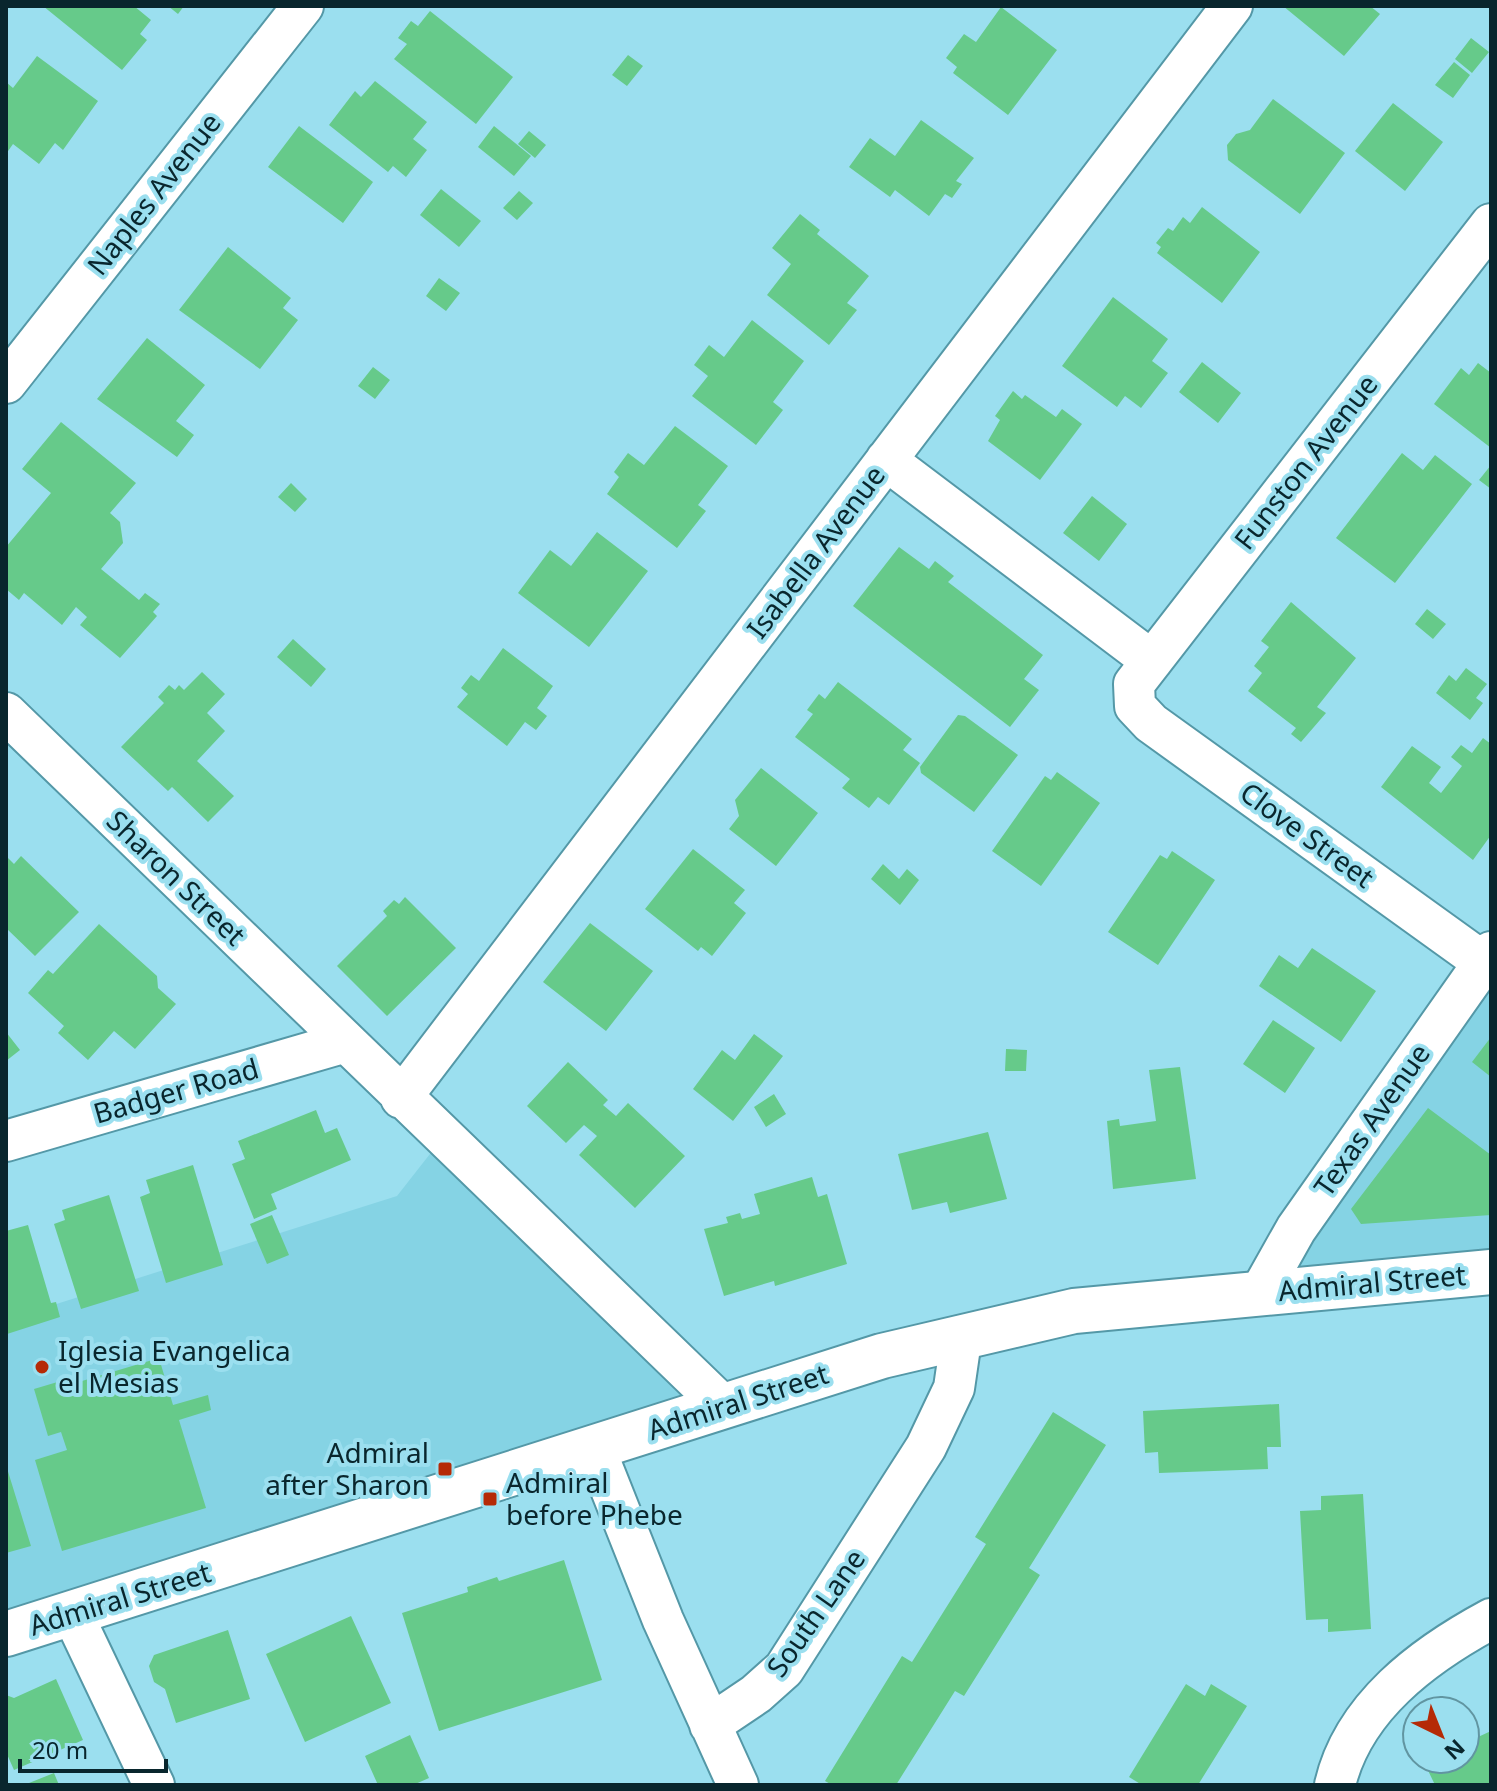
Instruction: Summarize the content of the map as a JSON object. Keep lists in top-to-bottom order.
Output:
{
  "streets": {
    "main road": ["Admiral Street"],
    "street": [
      "Naples Avenue",
      "Funston Avenue",
      "Isabella Avenue",
      "Clove Street",
      "Sharon Street",
      "Badger Road",
      "Texas Avenue",
      "South Lane"
    ]
  },
  "crossings": [
    ["Funston Avenue", "Clove Street"],
    ["Isabella Avenue", "Sharon Street"],
    ["Clove Street", "Texas Avenue"],
    ["Sharon Street", "Badger Road"],
    ["Texas Avenue", "Admiral Street"],
    ["Admiral Street", "South Lane"]
  ],
  "places": {
    "other": ["Iglesia Evangelica el Mesias"],
    "transit": ["Admiral after Sharon", "Admiral before Phebe"]
  },
  "scale_bar": "20 m",
  "north": "bottom right"
}
